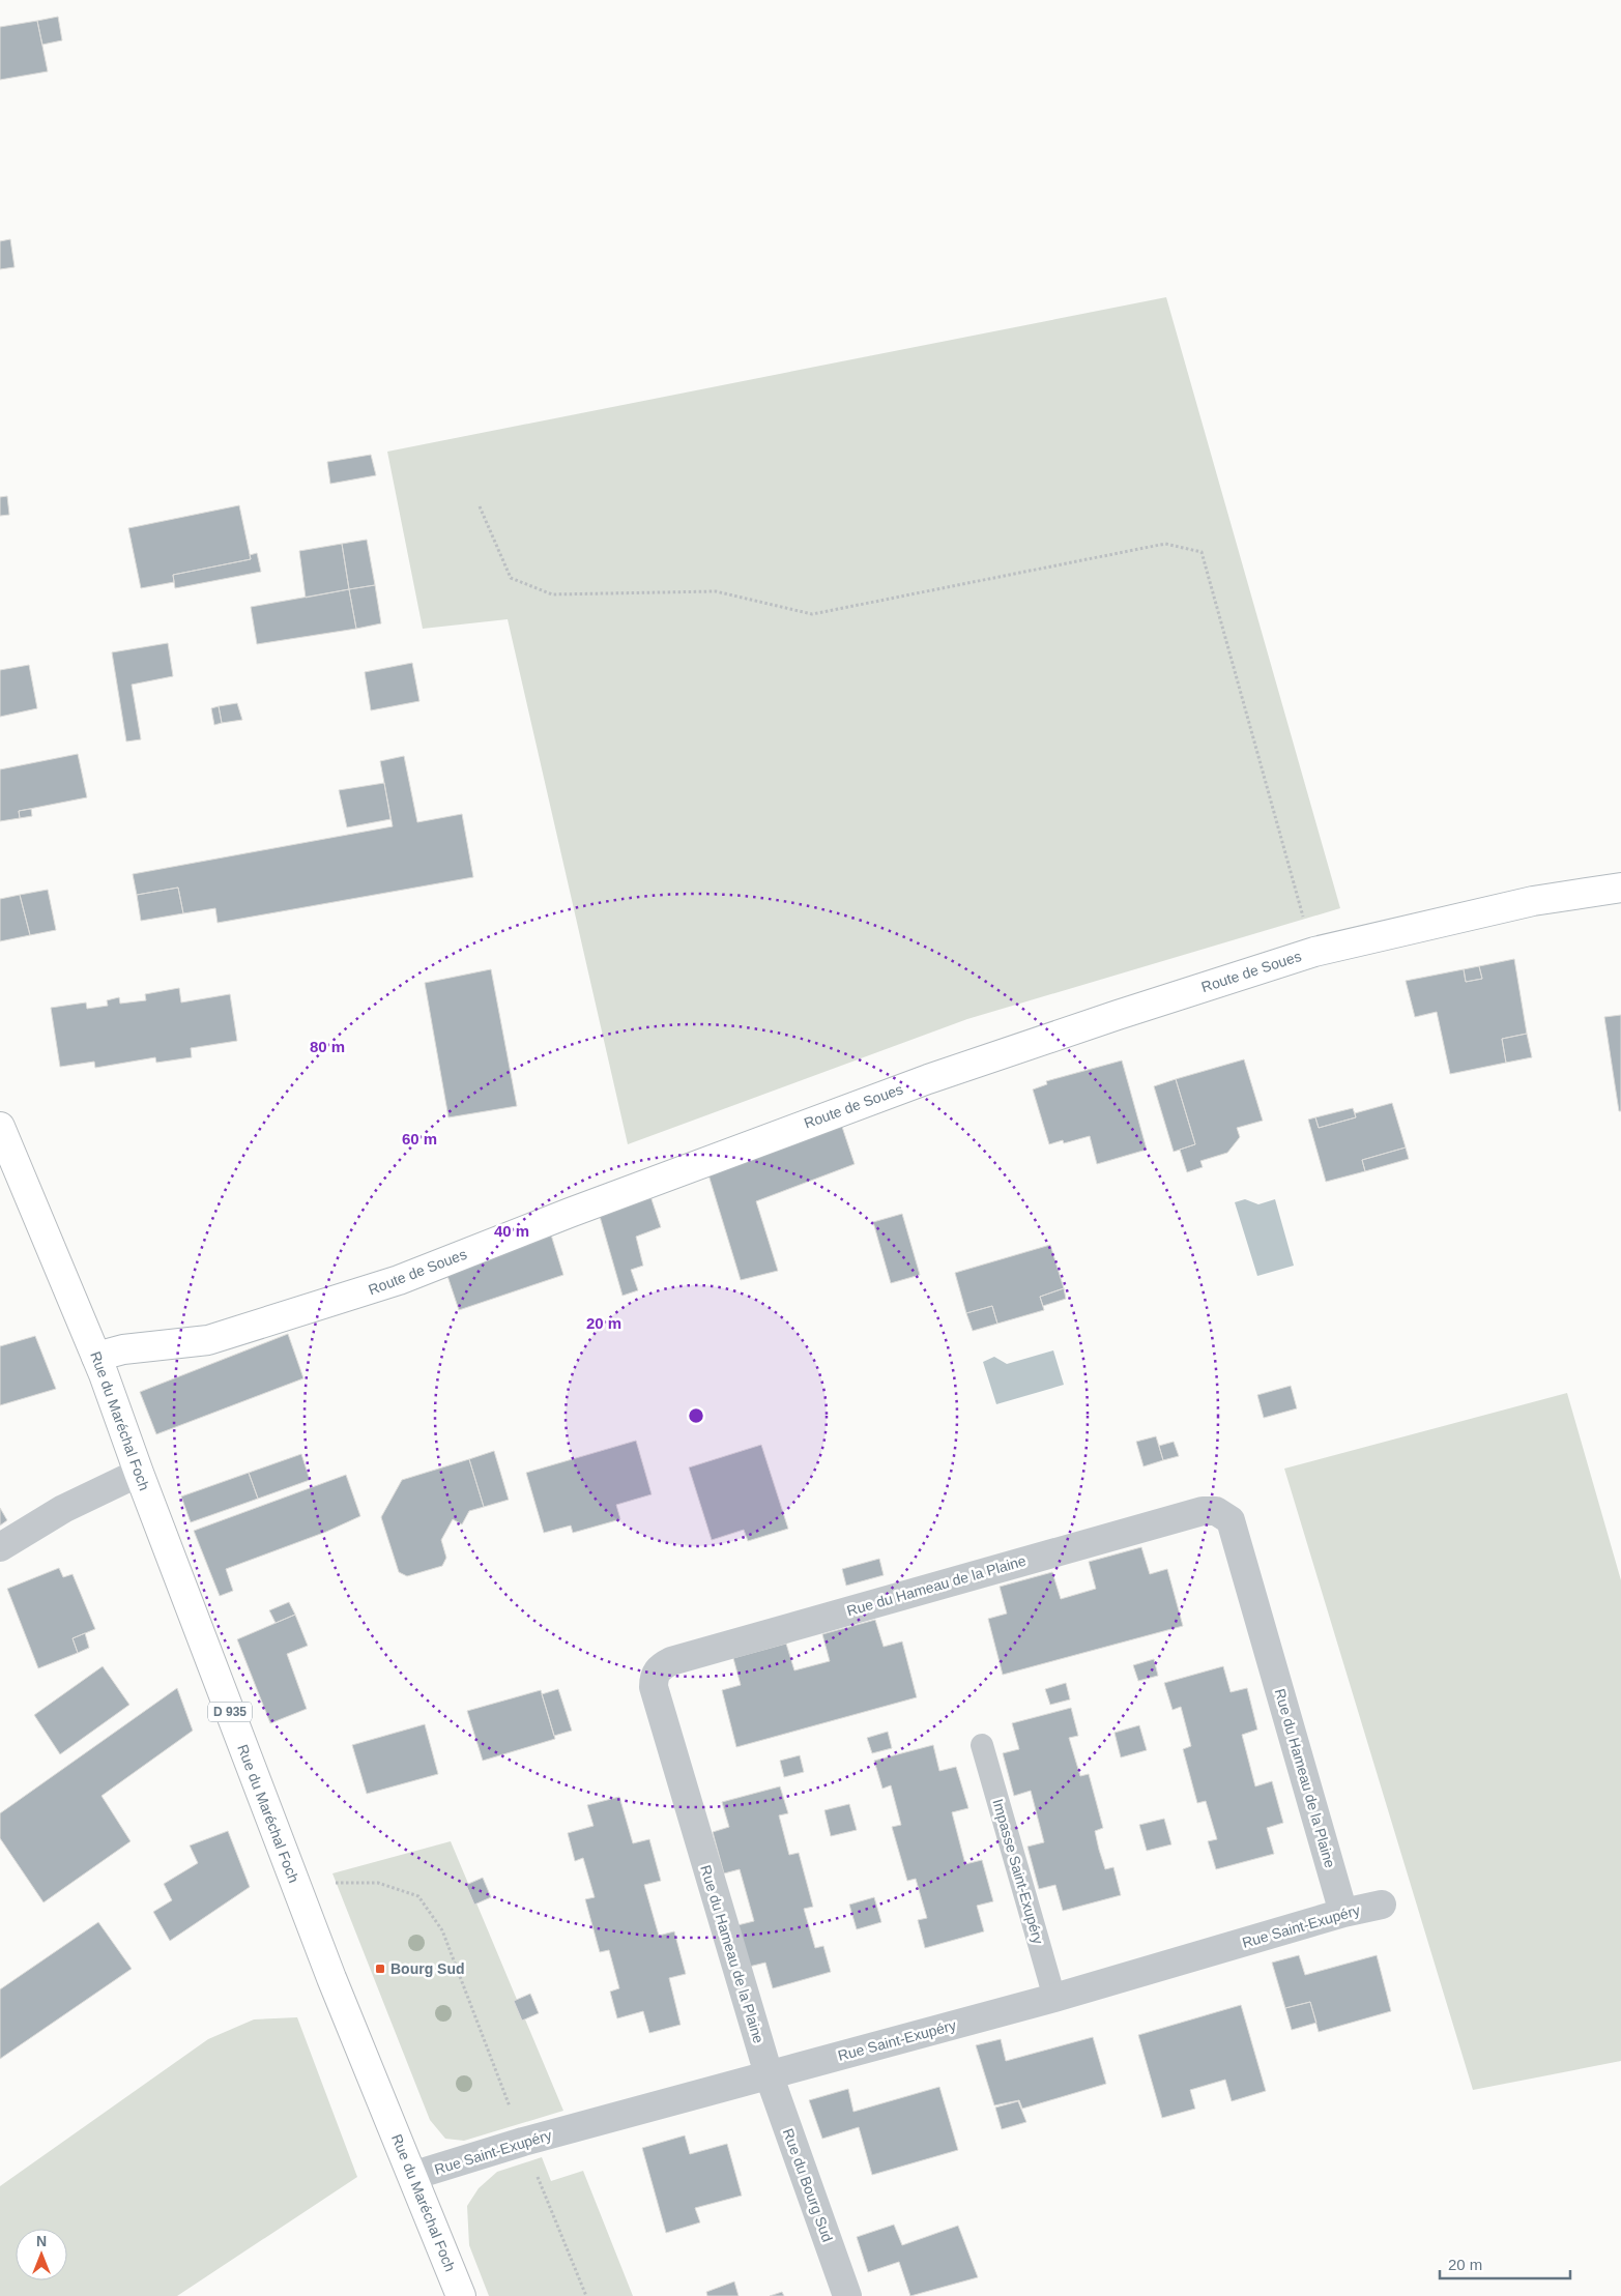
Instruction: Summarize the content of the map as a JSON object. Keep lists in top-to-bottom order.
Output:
{
  "streets": {
    "main road": ["Route de Soues", "Rue du Maréchal Foch", "D 935"],
    "street": ["Rue du Hameau de la Plaine", "Rue Saint-Exupéry", "Rue du Bourg Sud"],
    "lane": ["Impasse Saint-Exupéry"]
  },
  "crossings": [
    ["Route de Soues", "Rue du Maréchal Foch"],
    ["Rue du Maréchal Foch", "Rue Saint-Exupéry"],
    ["Rue du Hameau de la Plaine", "Rue Saint-Exupéry"],
    ["Rue du Hameau de la Plaine", "Rue du Bourg Sud"],
    ["Impasse Saint-Exupéry", "Rue Saint-Exupéry"],
    ["Rue Saint-Exupéry", "Rue du Bourg Sud"]
  ],
  "places": {
    "transit": ["Bourg Sud"]
  },
  "scale_bar": "20 m",
  "north": "top",
  "rings": [
    "80 m",
    "60 m",
    "40 m",
    "20 m"
  ]
}
